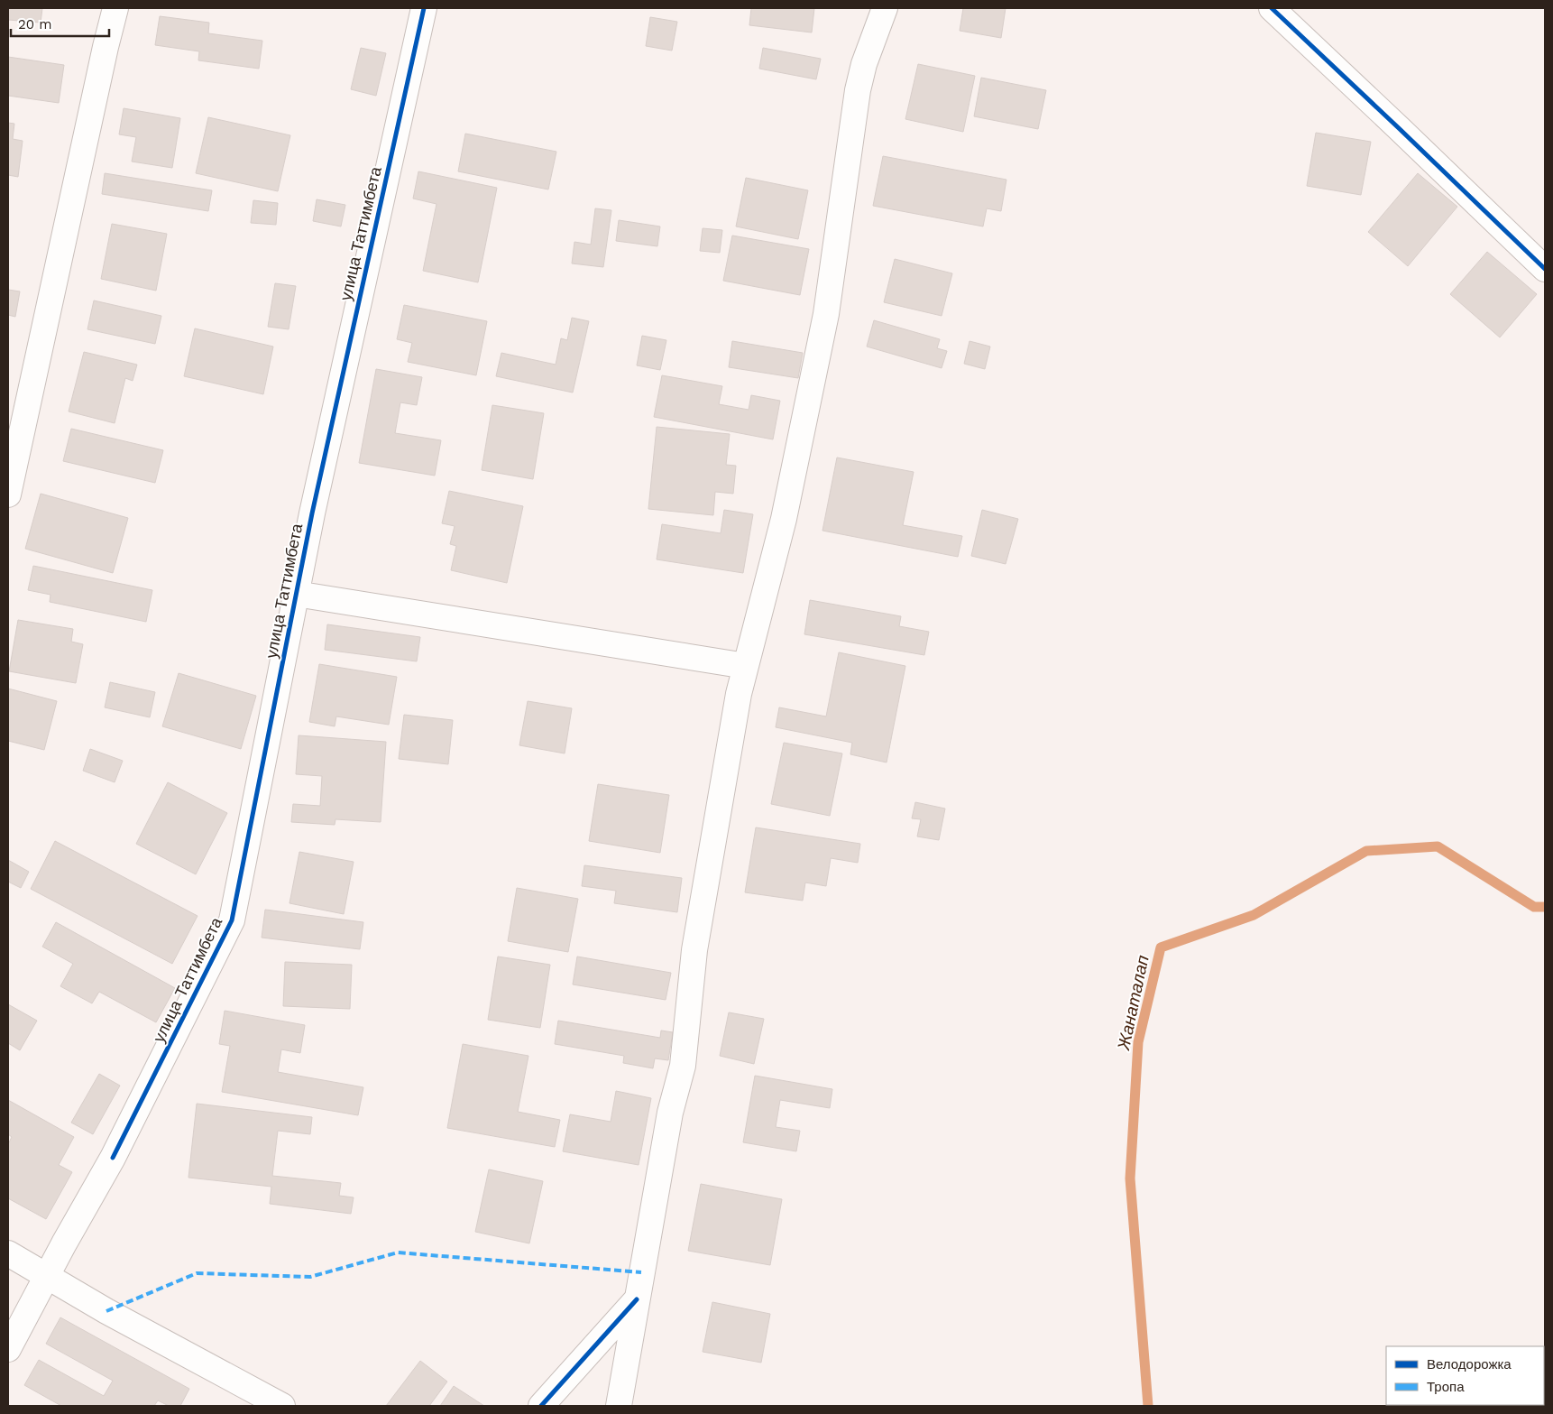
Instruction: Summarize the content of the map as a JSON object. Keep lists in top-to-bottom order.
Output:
{
  "streets": {
    "street": ["улица Таттимбета"]
  },
  "water": ["Жанаталап"],
  "legend": ["Велодорожка", "Тропа"],
  "scale_bar": "20 m"
}
